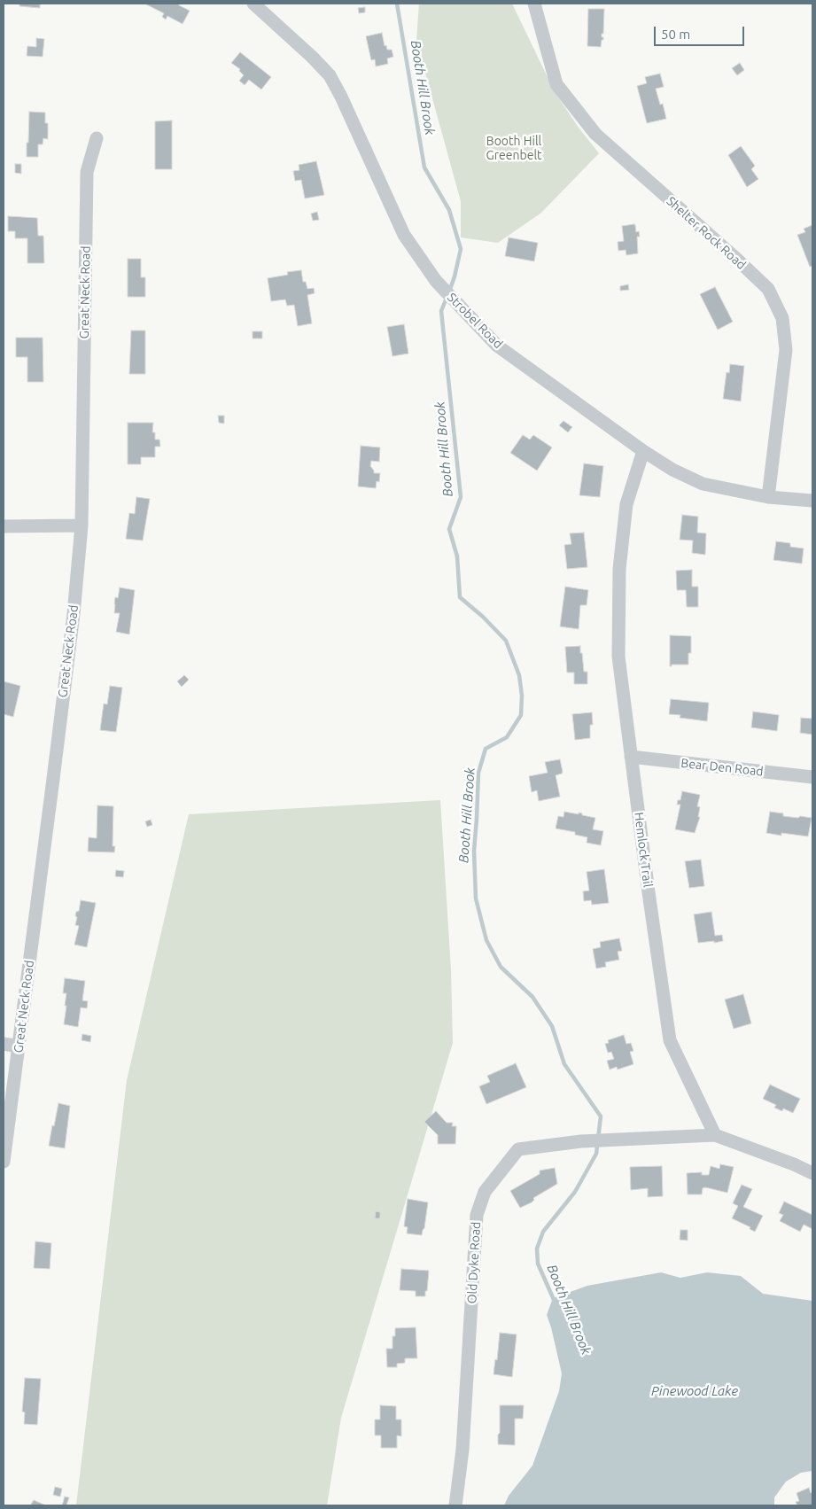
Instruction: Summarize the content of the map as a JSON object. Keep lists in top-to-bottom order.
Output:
{
  "streets": {
    "street": [
      "Shelter Rock Road",
      "Great Neck Road",
      "Strobel Road",
      "Bear Den Road",
      "Hemlock Trail",
      "Old Dyke Road"
    ]
  },
  "crossings": [
    ["Shelter Rock Road", "Strobel Road"],
    ["Strobel Road", "Hemlock Trail"],
    ["Bear Den Road", "Hemlock Trail"],
    ["Hemlock Trail", "Old Dyke Road"]
  ],
  "water": ["Booth Hill Brook", "Pinewood Lake"],
  "parks": ["Booth Hill Greenbelt"],
  "scale_bar": "50 m"
}
